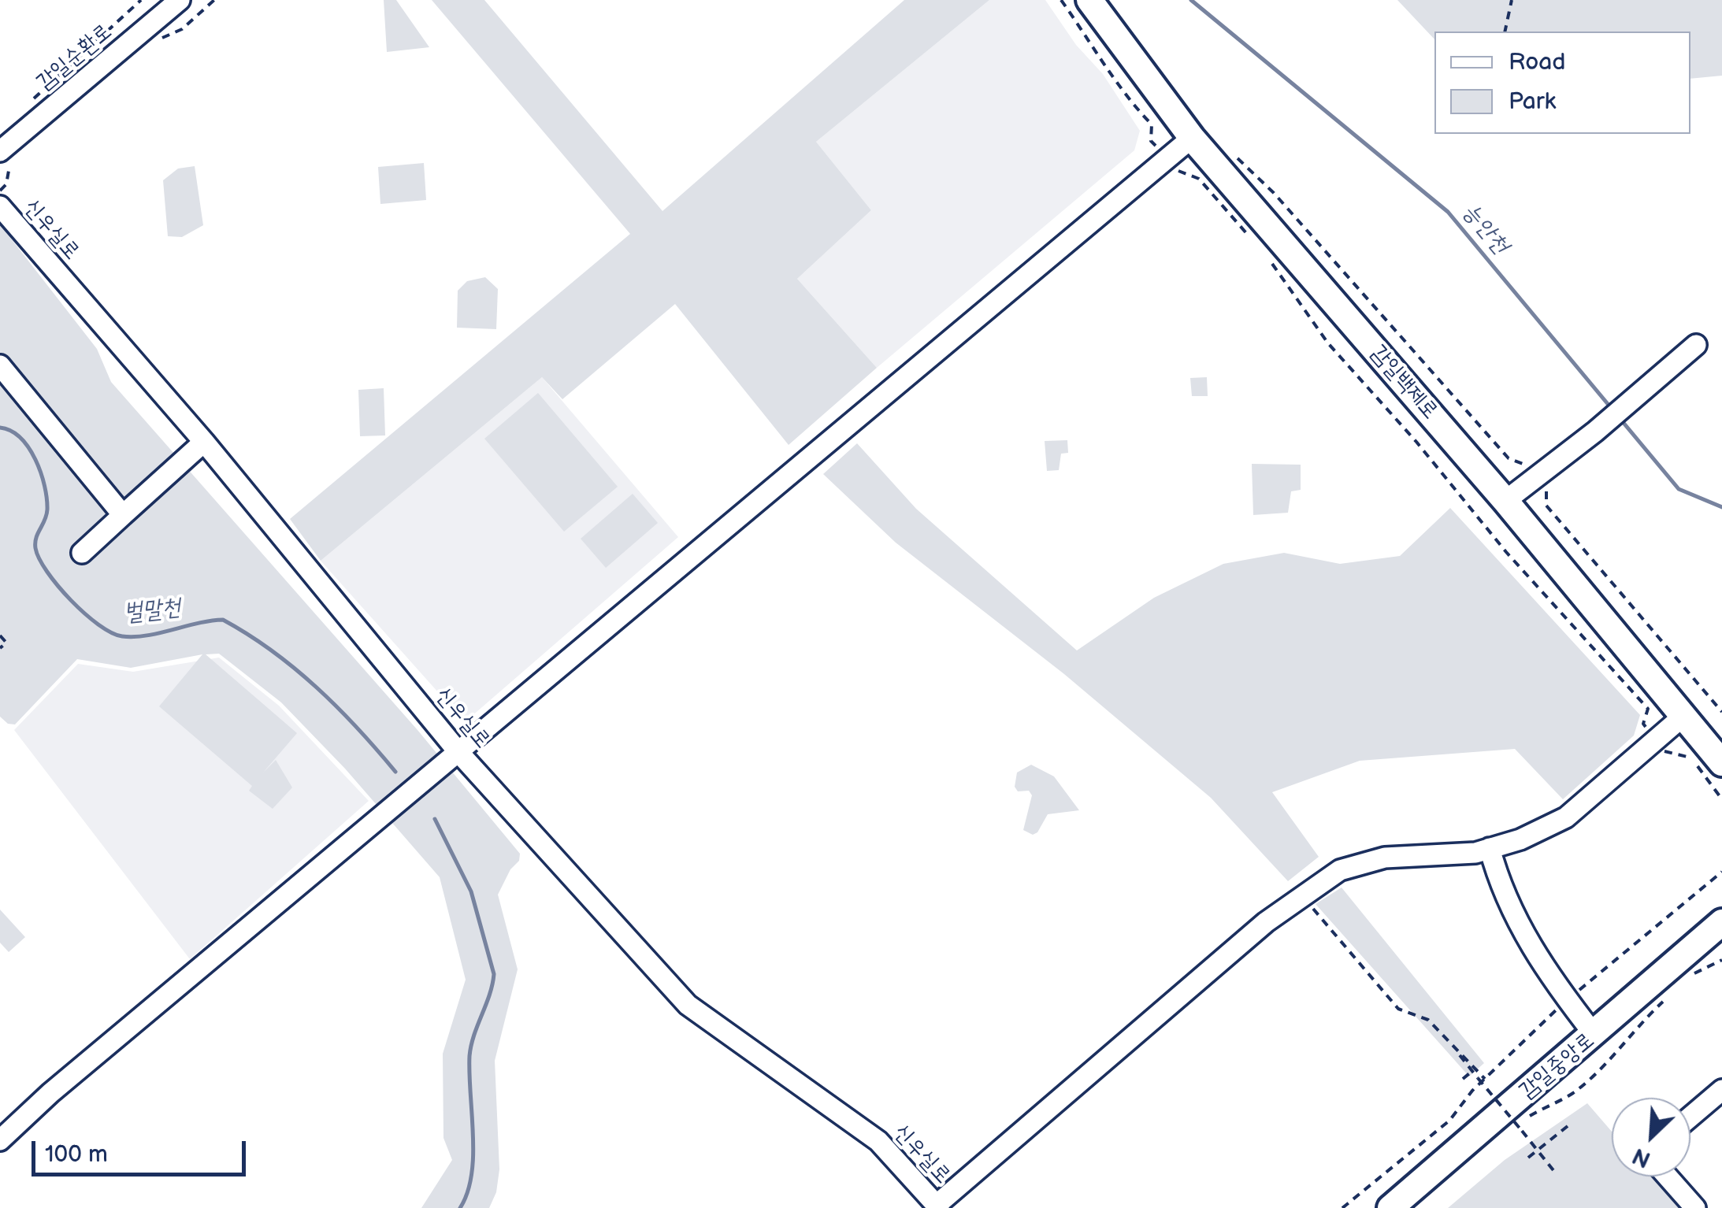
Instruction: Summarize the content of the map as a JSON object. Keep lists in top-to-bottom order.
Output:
{
  "streets": {
    "main road": ["감일백제로", "감일중앙로"],
    "street": ["감일순환로", "신우실로"]
  },
  "water": ["능안천", "벌말천"],
  "legend": ["Road", "Park"],
  "scale_bar": "100 m",
  "north": "bottom left"
}
